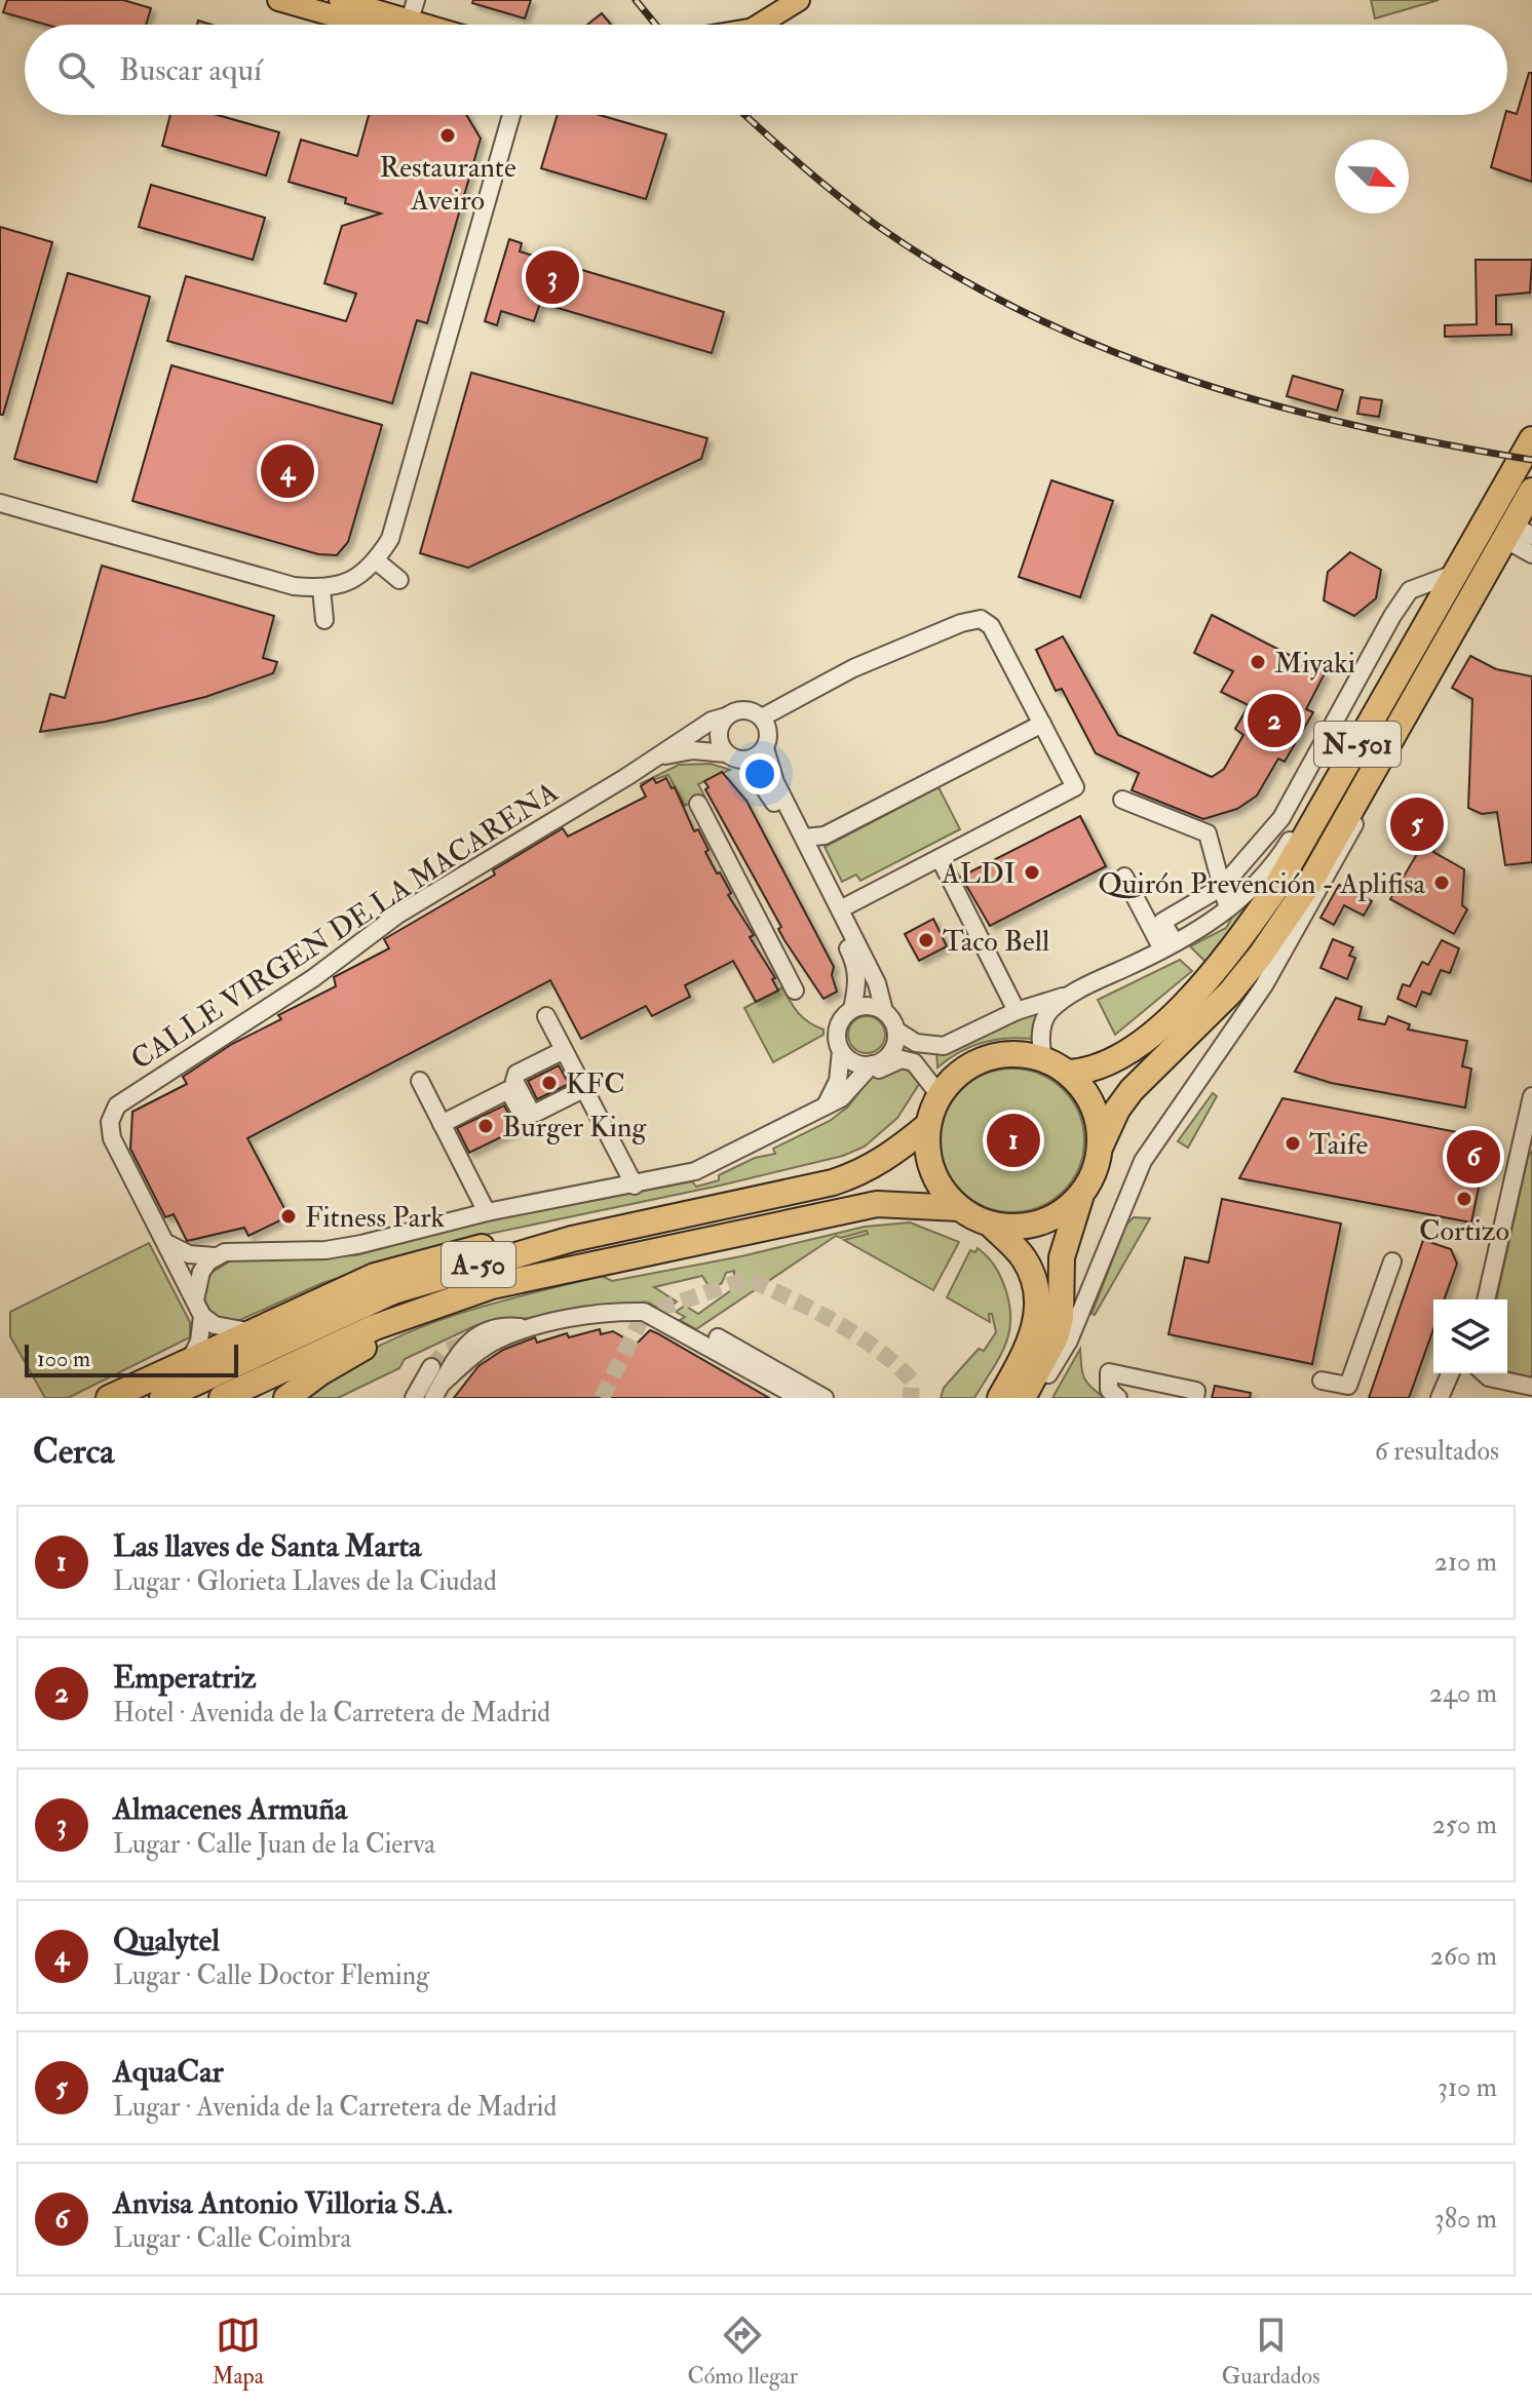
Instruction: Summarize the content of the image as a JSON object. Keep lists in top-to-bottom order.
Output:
{
  "streets": {
    "highway": ["N-501", "A-50"],
    "street": ["CALLE VIRGEN DE LA MACARENA"]
  },
  "crossings": [
    ["N-501", "A-50"]
  ],
  "places": [
    "Restaurante Aveiro",
    "Miyaki",
    "ALDI",
    "Quirón Prevención - Aplifisa",
    "Taco Bell",
    "KFC",
    "Burger King",
    "Taife",
    "Cortizo",
    "Fitness Park"
  ],
  "scale_bar": "100 m",
  "north": "bottom right",
  "page": {
    "search": "Buscar aquí",
    "pins": [
      "3",
      "4",
      "2",
      "5",
      "1",
      "6"
    ],
    "scale": "100 m",
    "heading": ["Cerca", "6 resultados"],
    "list": [
      {
        "mark": "1",
        "name": "Las llaves de Santa Marta",
        "note": "Lugar · Glorieta Llaves de la Ciudad",
        "value": "210 m"
      },
      {
        "mark": "2",
        "name": "Emperatriz",
        "note": "Hotel · Avenida de la Carretera de Madrid",
        "value": "240 m"
      },
      {
        "mark": "3",
        "name": "Almacenes Armuña",
        "note": "Lugar · Calle Juan de la Cierva",
        "value": "250 m"
      },
      {
        "mark": "4",
        "name": "Qualytel",
        "note": "Lugar · Calle Doctor Fleming",
        "value": "260 m"
      },
      {
        "mark": "5",
        "name": "AquaCar",
        "note": "Lugar · Avenida de la Carretera de Madrid",
        "value": "310 m"
      },
      {
        "mark": "6",
        "name": "Anvisa Antonio Villoria S.A.",
        "note": "Lugar · Calle Coimbra",
        "value": "380 m"
      }
    ],
    "nav": ["Mapa", "Cómo llegar", "Guardados"]
  }
}
